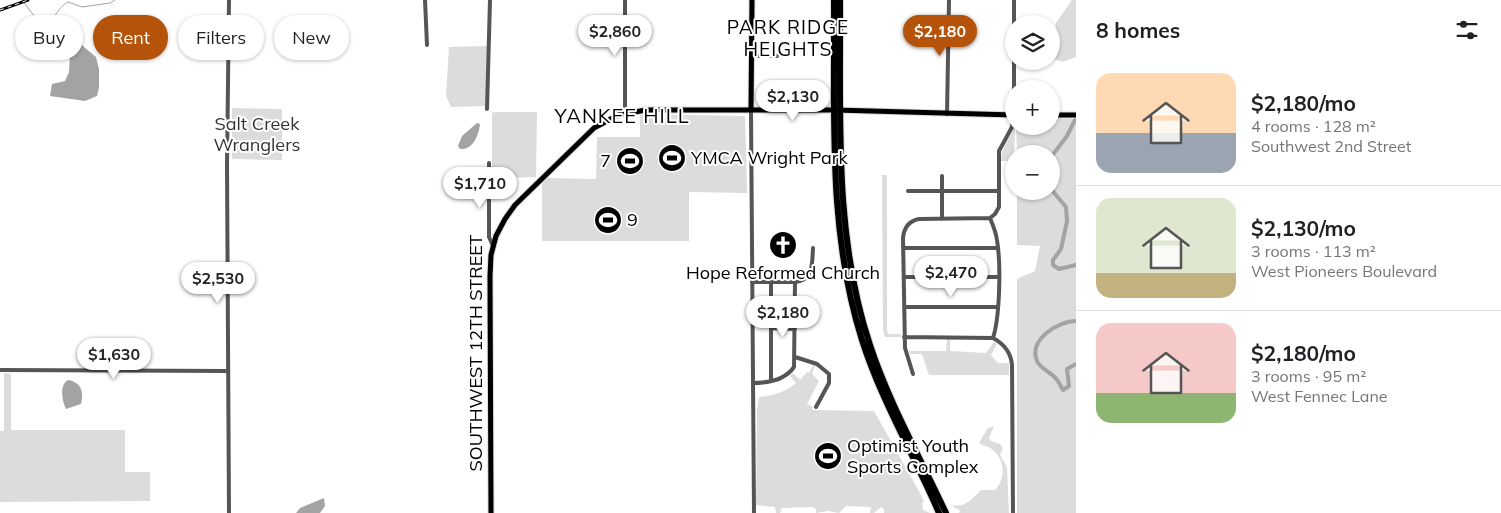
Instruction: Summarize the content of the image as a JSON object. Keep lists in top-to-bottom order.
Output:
{
  "streets": {
    "main road": ["SOUTHWEST 12TH STREET"]
  },
  "districts": ["PARK RIDGE HEIGHTS", "YANKEE HILL"],
  "parks": ["Salt Creek Wranglers"],
  "places": {
    "sports": [
      "YMCA Wright Park",
      "7",
      "9",
      "Optimist Youth Sports Complex"
    ],
    "church": ["Hope Reformed Church"]
  },
  "page": {
    "heading": "8 homes",
    "map_buttons": ["+", "−"],
    "price": [
      "$2,860",
      "$2,180",
      "$2,130",
      "$1,710",
      "$2,470",
      "$2,530",
      "$2,180",
      "$1,630"
    ],
    "chip": [
      "Buy",
      "Rent",
      "Filters",
      "New"
    ],
    "list": [
      {
        "name": "$2,180/mo",
        "note": "4 rooms · 128 m² · Southwest 2nd Street"
      },
      {
        "name": "$2,130/mo",
        "note": "3 rooms · 113 m² · West Pioneers Boulevard"
      },
      {
        "name": "$2,180/mo",
        "note": "3 rooms · 95 m² · West Fennec Lane"
      }
    ]
  }
}
